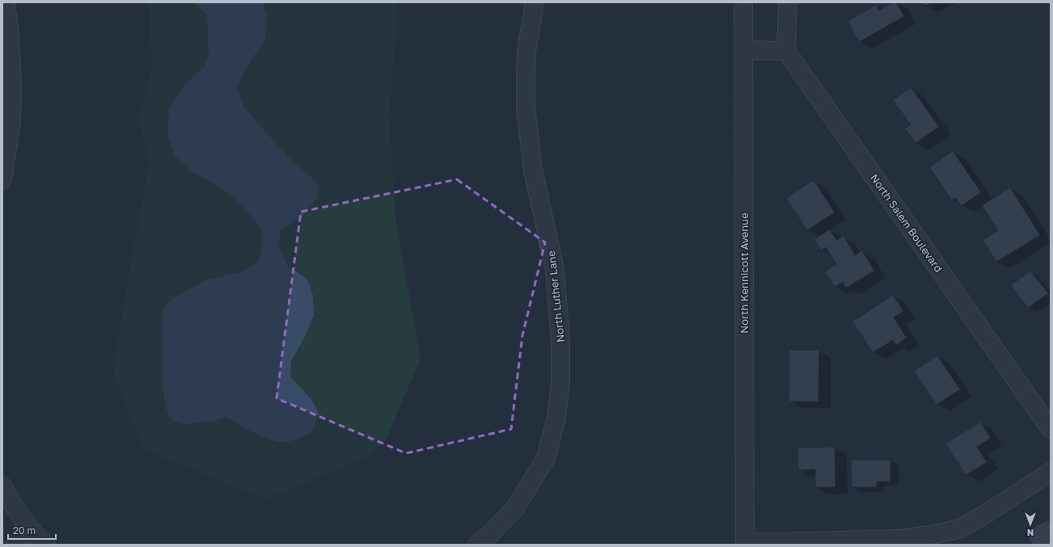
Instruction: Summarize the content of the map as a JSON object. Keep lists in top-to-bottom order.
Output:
{
  "streets": {
    "street": ["North Salem Boulevard", "North Kennicott Avenue", "North Luther Lane"]
  },
  "scale_bar": "20 m",
  "north": "bottom"
}
